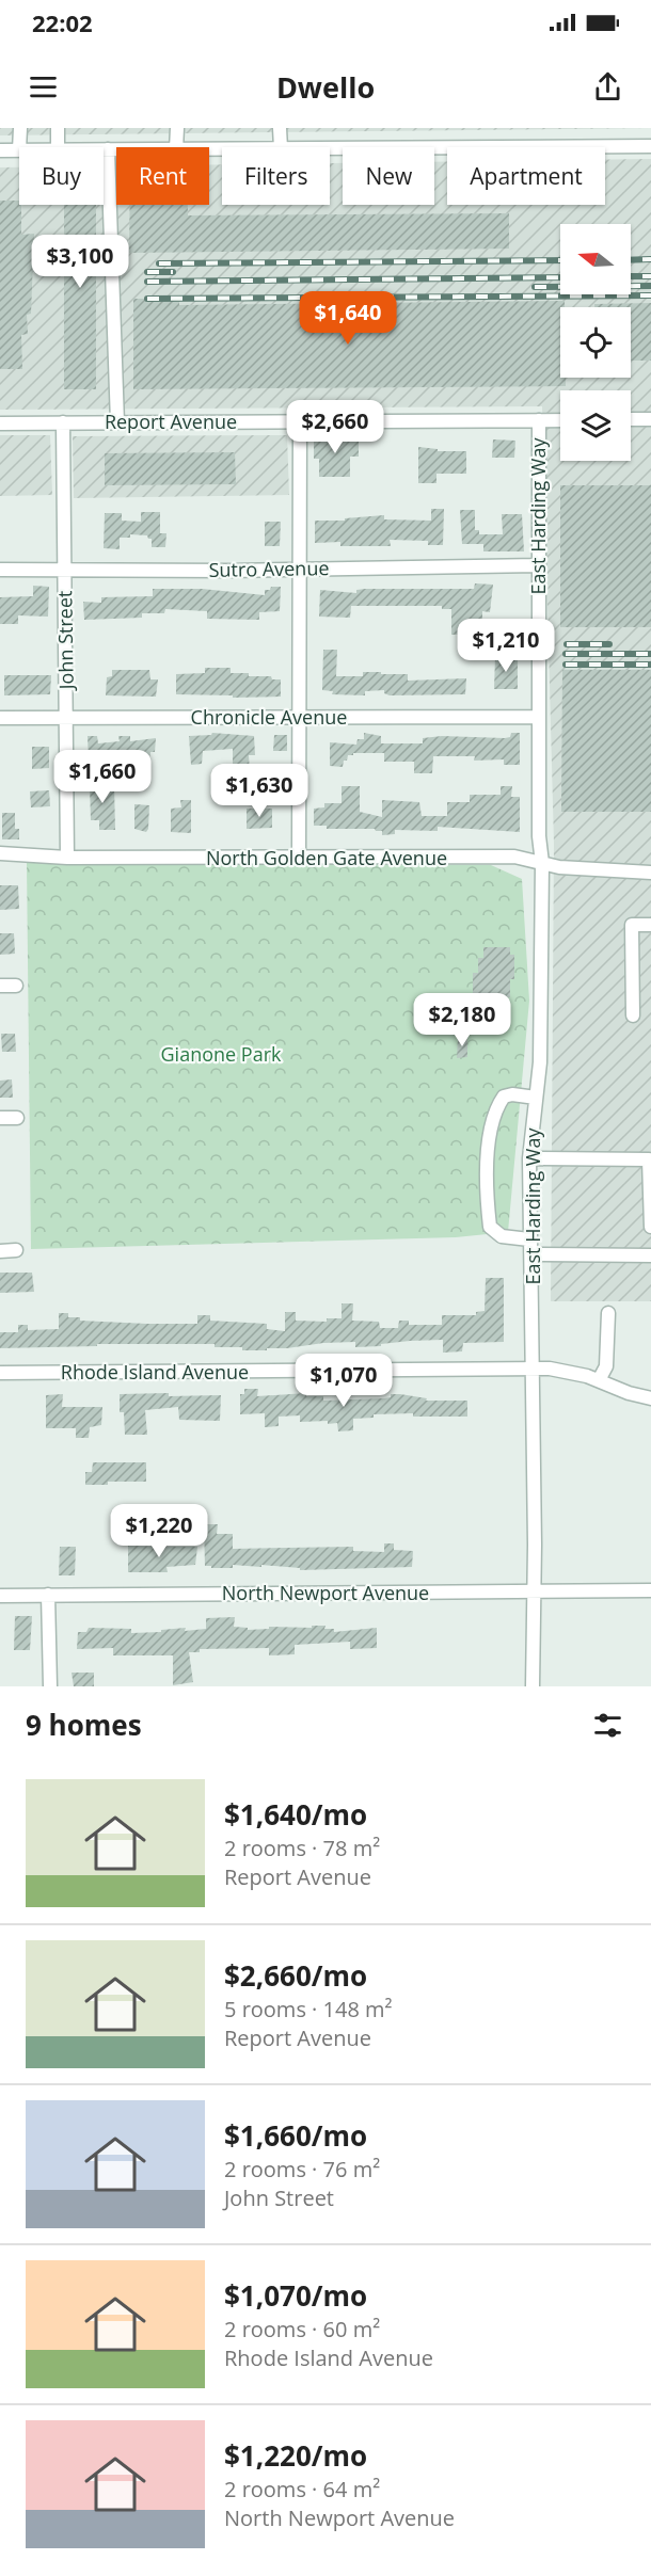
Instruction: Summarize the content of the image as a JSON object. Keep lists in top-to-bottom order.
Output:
{
  "streets": {
    "street": [
      "Report Avenue",
      "East Harding Way",
      "Sutro Avenue",
      "John Street",
      "Chronicle Avenue",
      "North Golden Gate Avenue",
      "Rhode Island Avenue",
      "North Newport Avenue"
    ]
  },
  "crossings": [
    ["Report Avenue", "East Harding Way"],
    ["Report Avenue", "John Street"],
    ["East Harding Way", "Sutro Avenue"],
    ["East Harding Way", "Chronicle Avenue"],
    ["East Harding Way", "North Golden Gate Avenue"],
    ["East Harding Way", "Rhode Island Avenue"],
    ["East Harding Way", "North Newport Avenue"],
    ["Sutro Avenue", "John Street"],
    ["John Street", "Chronicle Avenue"],
    ["John Street", "North Golden Gate Avenue"]
  ],
  "parks": ["Gianone Park"],
  "north": "left",
  "page": {
    "status": "22:02",
    "header": "Dwello",
    "chip": [
      "Buy",
      "Rent",
      "Filters",
      "New",
      "Apartment"
    ],
    "price": [
      "$3,100",
      "$1,640",
      "$2,660",
      "$1,210",
      "$1,660",
      "$1,630",
      "$2,180",
      "$1,070",
      "$1,220"
    ],
    "heading": "9 homes",
    "list": [
      {
        "name": "$1,640/mo",
        "note": "2 rooms · 78 m² · Report Avenue"
      },
      {
        "name": "$2,660/mo",
        "note": "5 rooms · 148 m² · Report Avenue"
      },
      {
        "name": "$1,660/mo",
        "note": "2 rooms · 76 m² · John Street"
      },
      {
        "name": "$1,070/mo",
        "note": "2 rooms · 60 m² · Rhode Island Avenue"
      },
      {
        "name": "$1,220/mo",
        "note": "2 rooms · 64 m² · North Newport Avenue"
      }
    ]
  }
}
